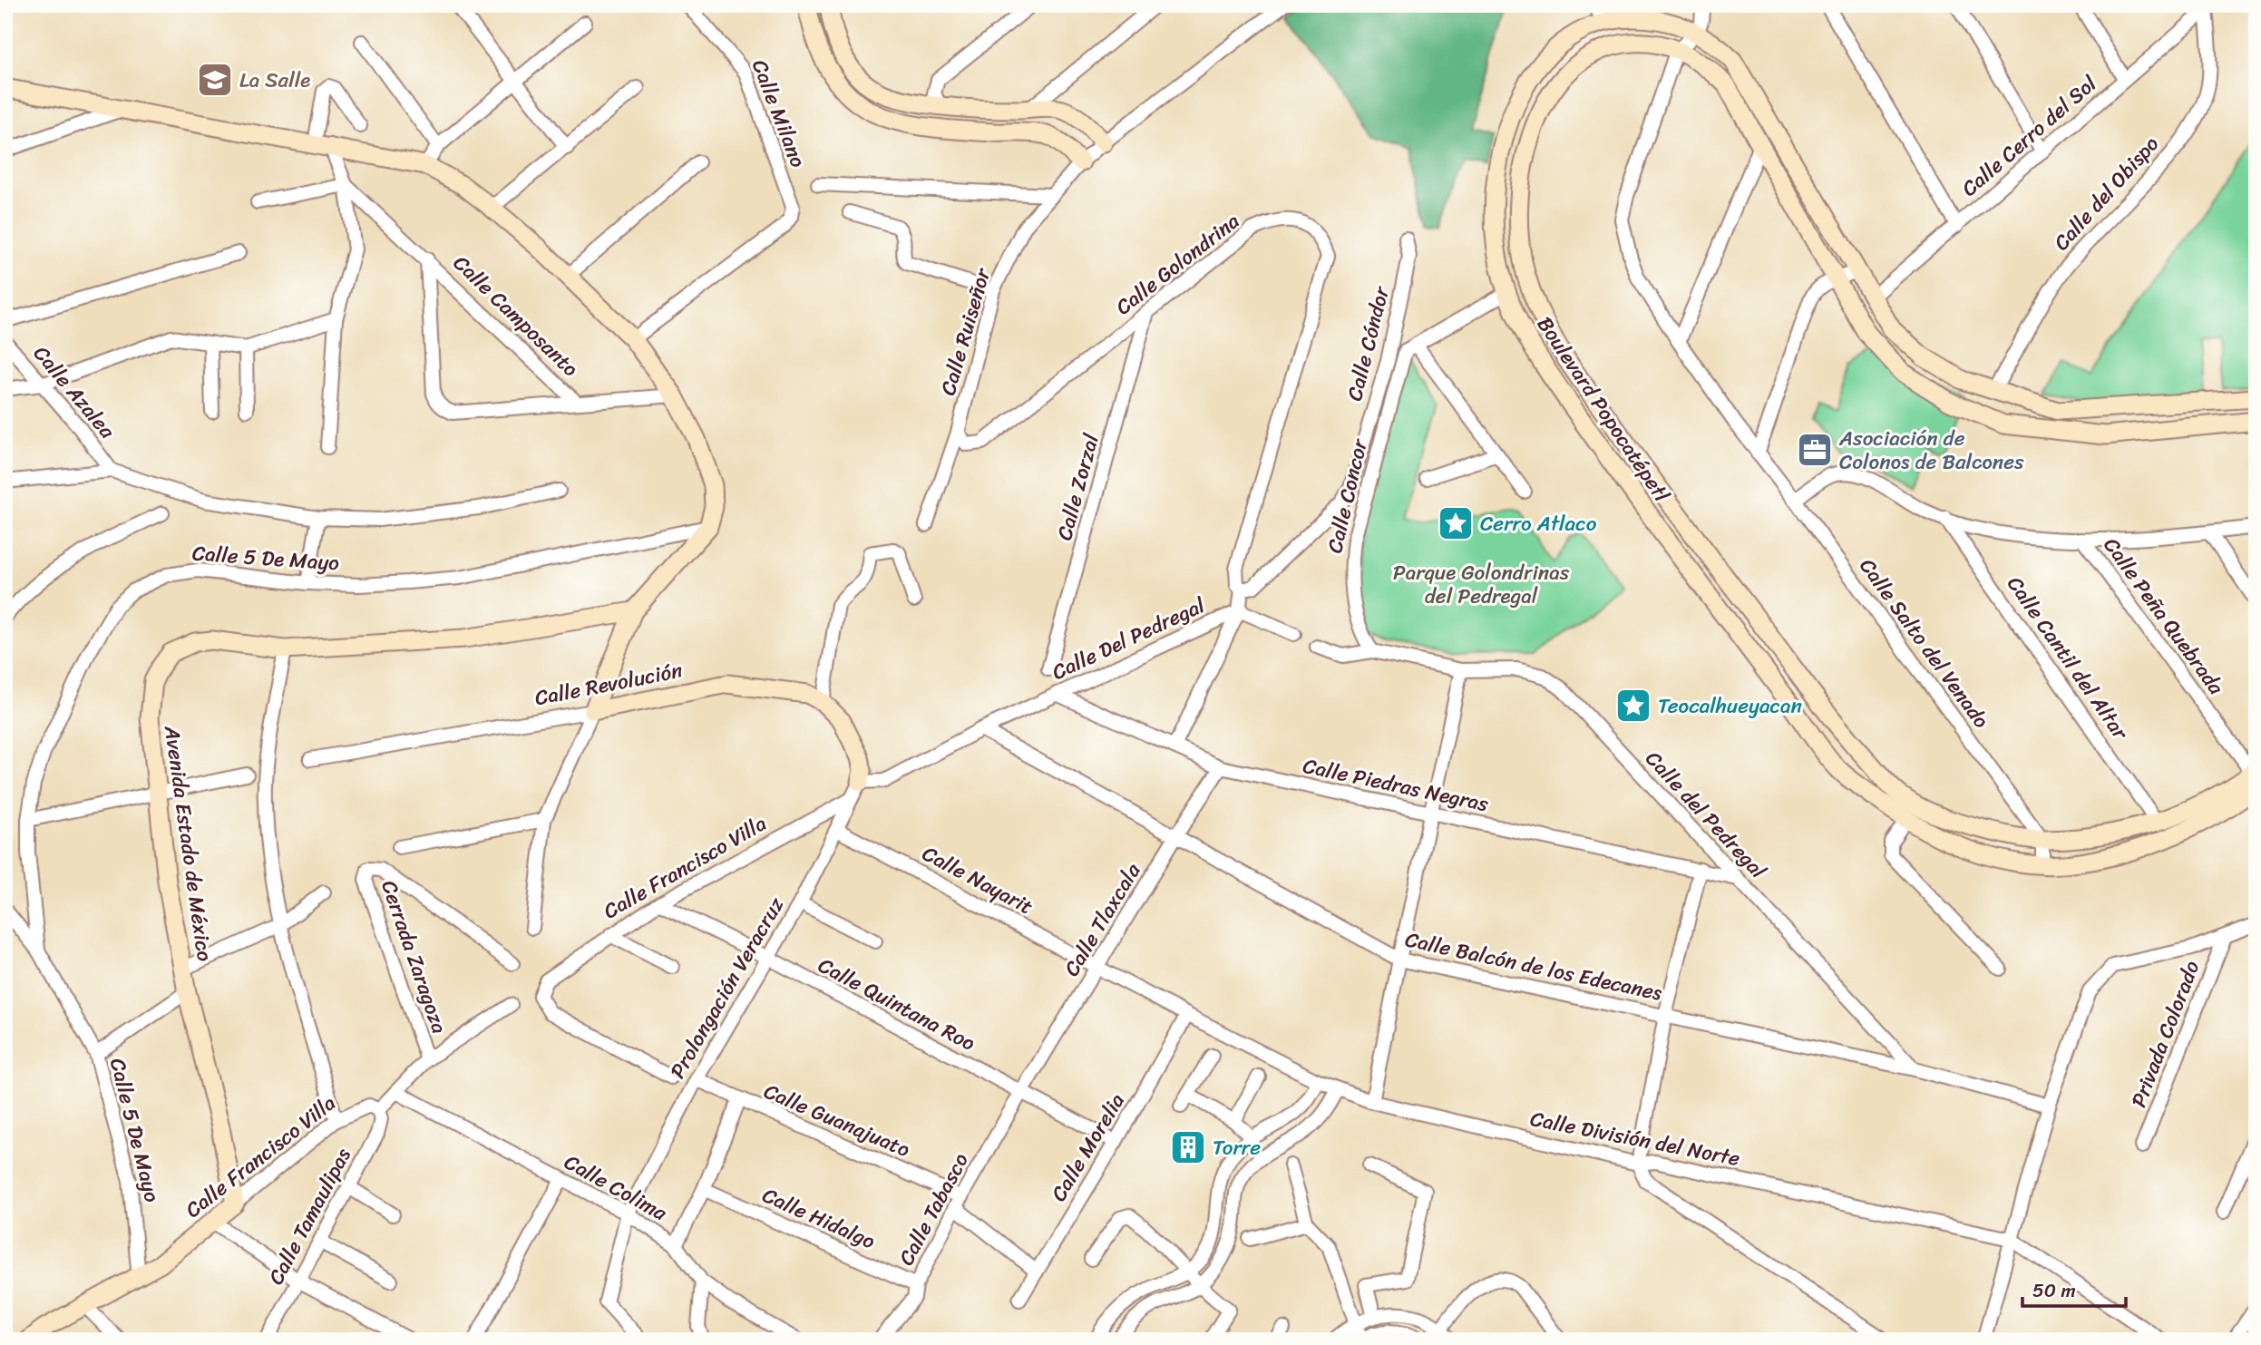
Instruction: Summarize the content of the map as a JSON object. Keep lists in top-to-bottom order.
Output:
{
  "streets": {
    "street": [
      "Calle Milano",
      "Calle Cerro del Sol",
      "Calle del Obispo",
      "Calle Golondrina",
      "Calle Camposanto",
      "Calle Ruiseñor",
      "Calle Cóndor",
      "Calle Azalea",
      "Boulevard Popocatépetl",
      "Calle Zorzal",
      "Calle Concor",
      "Calle 5 De Mayo",
      "Calle Peña Quebrada",
      "Calle Del Pedregal",
      "Calle Salto del Venado",
      "Calle Cantil del Altar",
      "Calle Revolución",
      "Calle Piedras Negras",
      "Calle del Pedregal",
      "Avenida Estado de México",
      "Calle Francisco Villa",
      "Calle Nayarit",
      "Calle Tlaxcala",
      "Cerrada Zaragoza",
      "Calle Balcón de los Edecanes",
      "Prolongación Veracruz",
      "Calle Quintana Roo",
      "Privada Colorado",
      "Calle Guanajuato",
      "Calle División del Norte",
      "Calle Morelia",
      "Calle Colima",
      "Calle Tabasco",
      "Calle Tamaulipas",
      "Calle Hidalgo"
    ]
  },
  "crossings": [
    ["Calle Cerro del Sol", "Calle del Obispo"],
    ["Calle Cerro del Sol", "Boulevard Popocatépetl"],
    ["Calle del Obispo", "Boulevard Popocatépetl"],
    ["Calle Golondrina", "Calle Ruiseñor"],
    ["Calle Golondrina", "Calle Cóndor"],
    ["Calle Golondrina", "Calle Zorzal"],
    ["Calle Golondrina", "Calle Del Pedregal"],
    ["Calle Golondrina", "Calle Piedras Negras"],
    ["Boulevard Popocatépetl", "Calle Peña Quebrada"],
    ["Boulevard Popocatépetl", "Calle Salto del Venado"],
    ["Boulevard Popocatépetl", "Calle Cantil del Altar"],
    ["Calle Concor", "Calle del Pedregal"],
    ["Calle 5 De Mayo", "Calle Francisco Villa"],
    ["Calle Del Pedregal", "Calle Revolución"],
    ["Calle Del Pedregal", "Calle Piedras Negras"],
    ["Calle Del Pedregal", "Calle Balcón de los Edecanes"],
    ["Calle Del Pedregal", "Prolongación Veracruz"],
    ["Calle Revolución", "Prolongación Veracruz"],
    ["Calle Piedras Negras", "Calle del Pedregal"],
    ["Calle Piedras Negras", "Calle Tlaxcala"],
    ["Calle del Pedregal", "Calle Balcón de los Edecanes"],
    ["Avenida Estado de México", "Calle Francisco Villa"],
    ["Calle Francisco Villa", "Prolongación Veracruz"],
    ["Calle Francisco Villa", "Calle Quintana Roo"],
    ["Calle Francisco Villa", "Calle Tamaulipas"],
    ["Calle Nayarit", "Calle Tlaxcala"],
    ["Calle Nayarit", "Prolongación Veracruz"],
    ["Calle Nayarit", "Calle División del Norte"],
    ["Calle Tlaxcala", "Calle Balcón de los Edecanes"],
    ["Calle Tlaxcala", "Calle Quintana Roo"],
    ["Calle Tlaxcala", "Calle División del Norte"],
    ["Calle Tlaxcala", "Calle Tabasco"],
    ["Prolongación Veracruz", "Calle Quintana Roo"],
    ["Prolongación Veracruz", "Calle Guanajuato"],
    ["Prolongación Veracruz", "Calle Colima"],
    ["Calle Quintana Roo", "Calle Morelia"],
    ["Calle Quintana Roo", "Calle Tabasco"],
    ["Calle Guanajuato", "Calle Morelia"],
    ["Calle Guanajuato", "Calle Tabasco"],
    ["Calle División del Norte", "Calle Morelia"],
    ["Calle Tabasco", "Calle Hidalgo"]
  ],
  "parks": ["Parque Golondrinas del Pedregal"],
  "places": {
    "school or university": ["La Salle"],
    "office": ["Asociación de Colonos de Balcones"],
    "place": ["Cerro Atlaco", "Teocalhueyacan"],
    "building": ["Torre"]
  },
  "scale_bar": "50 m"
}
